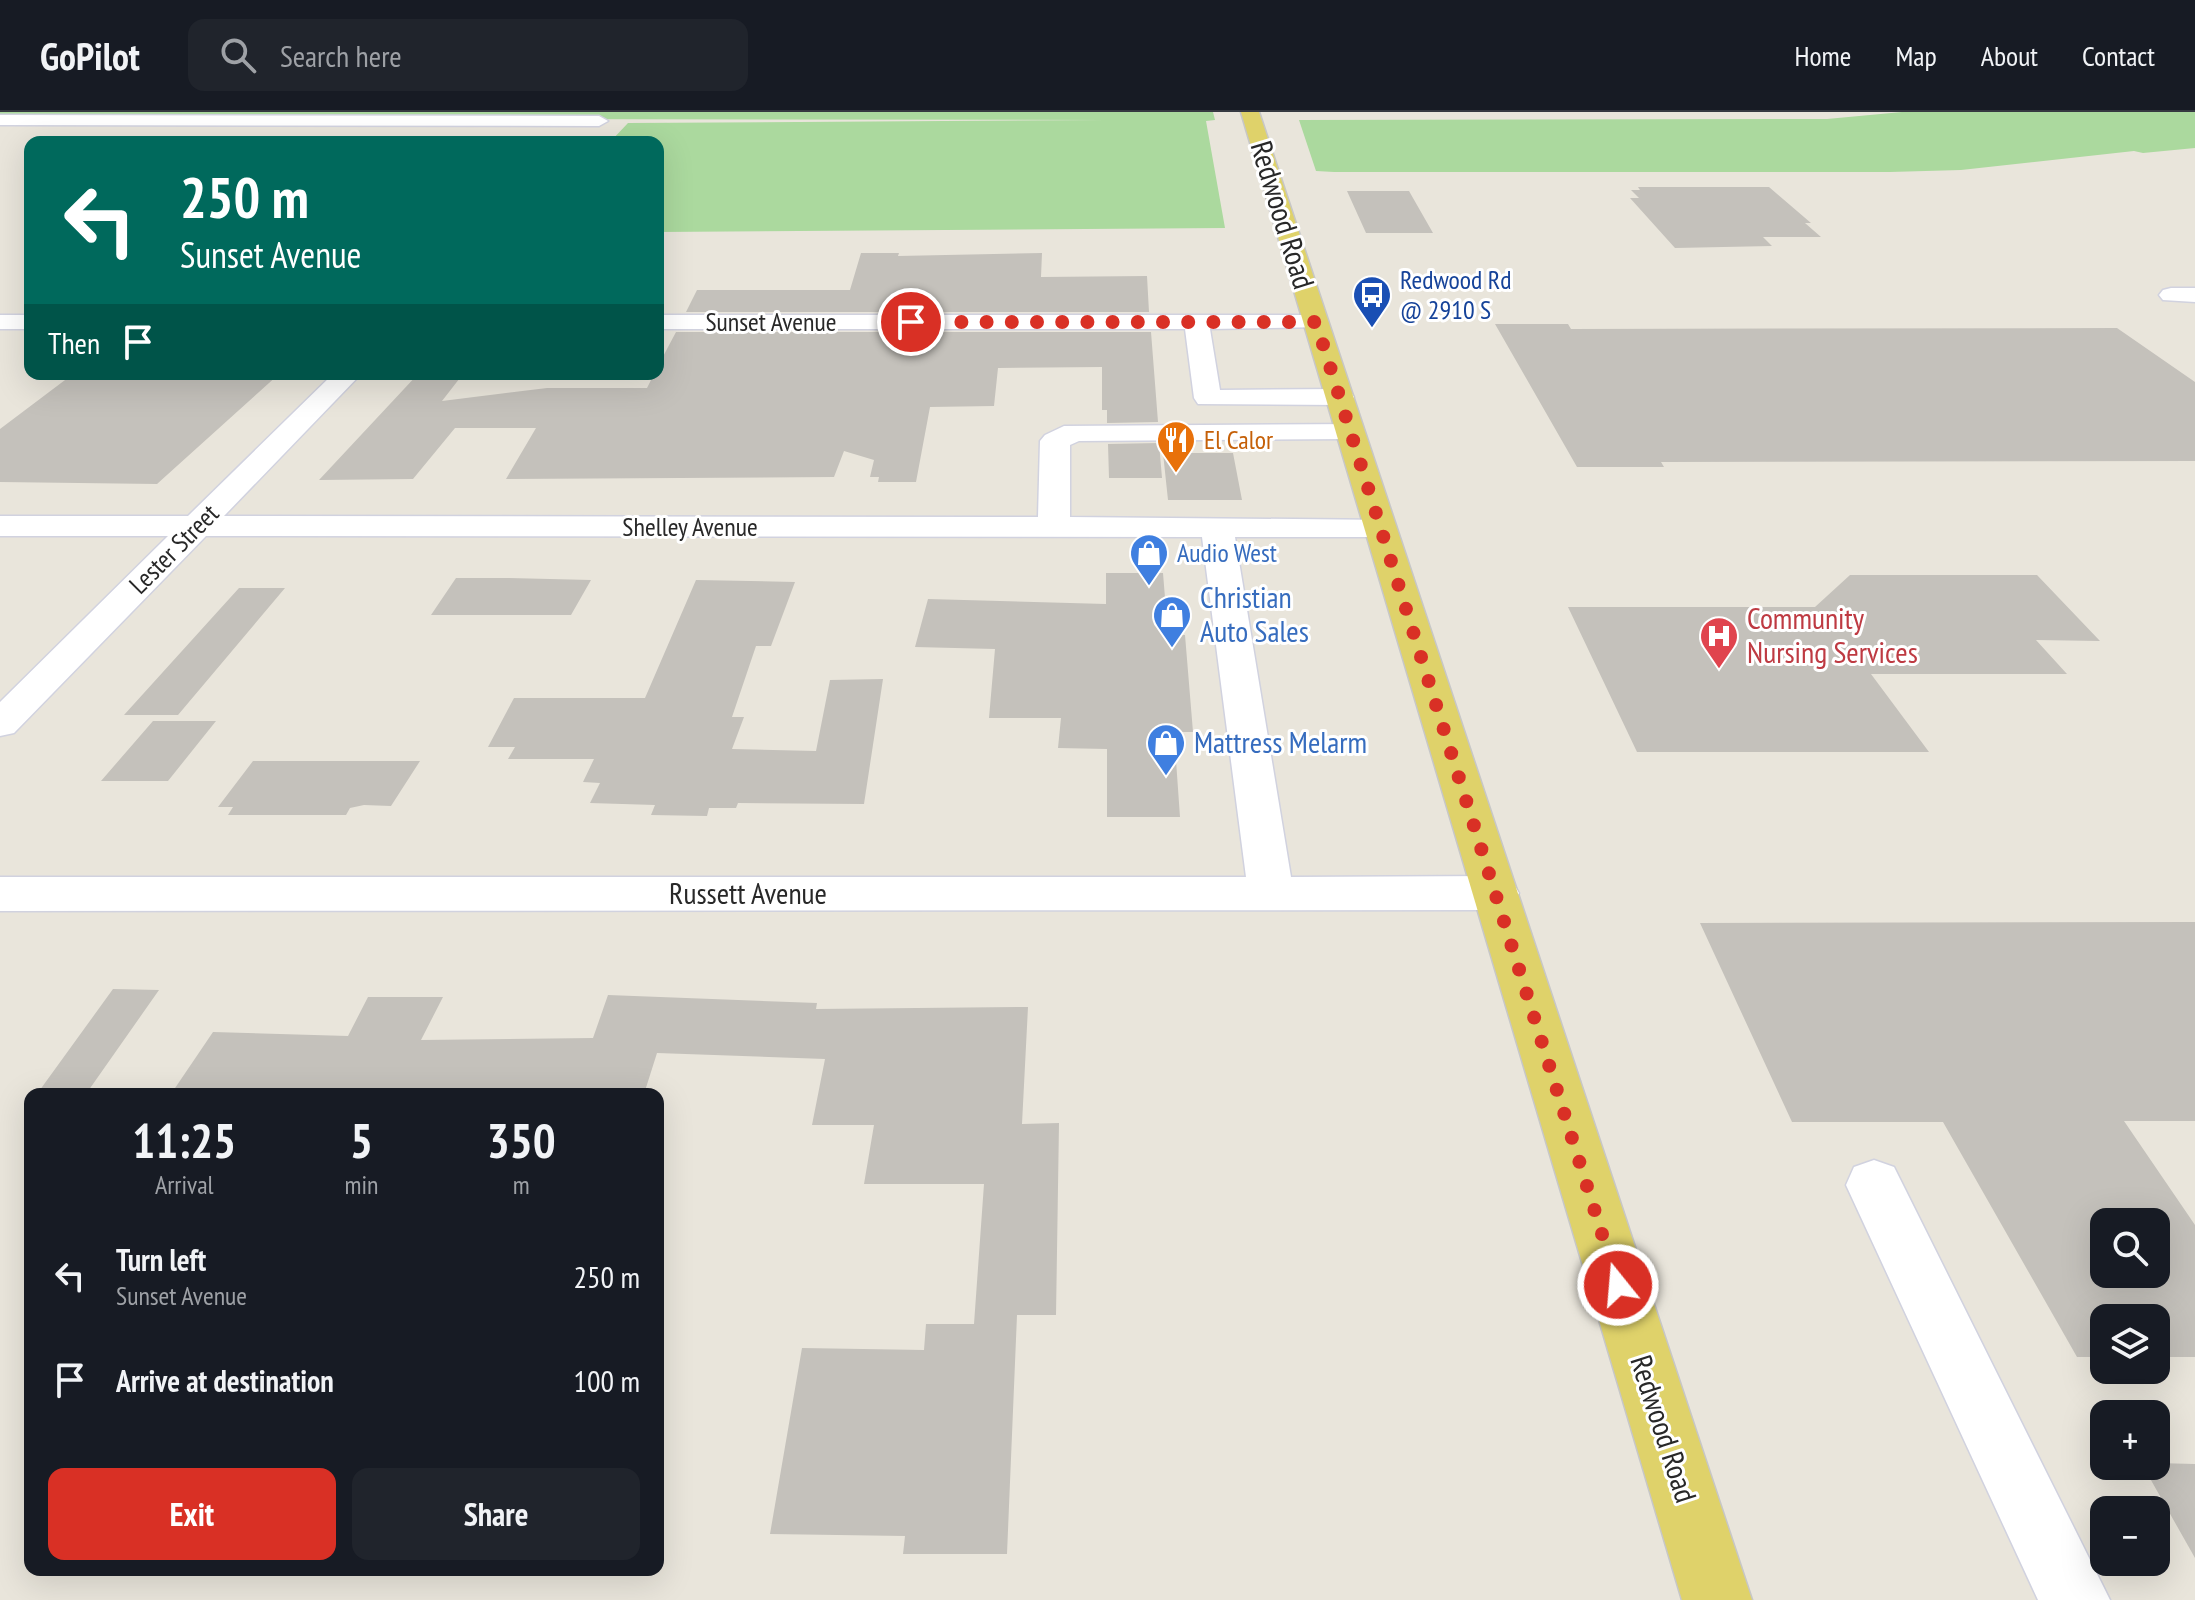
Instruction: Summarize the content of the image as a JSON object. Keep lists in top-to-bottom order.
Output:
{
  "streets": {
    "main road": ["Redwood Road"],
    "street": [
      "Sunset Avenue",
      "Shelley Avenue",
      "Lester Street",
      "Russett Avenue"
    ]
  },
  "crossings": [
    ["Redwood Road", "Sunset Avenue"],
    ["Redwood Road", "Shelley Avenue"],
    ["Redwood Road", "Russett Avenue"],
    ["Shelley Avenue", "Lester Street"]
  ],
  "places": {
    "bus stop": ["Redwood Rd @ 2910 S"],
    "restaurant": ["El Calor"],
    "shop": ["Audio West", "Christian Auto Sales", "Mattress Melarm"],
    "hospital": ["Community Nursing Services"]
  },
  "page": {
    "header": "GoPilot",
    "search": "Search here",
    "nav": [
      "Home",
      "Map",
      "About",
      "Contact"
    ],
    "turn": ["250 m", "Sunset Avenue"],
    "then": "Then",
    "eta": [
      "11:25",
      "Arrival",
      "5",
      "min",
      "350",
      "m"
    ],
    "map_buttons": ["+", "−"],
    "list": [
      {
        "name": "Turn left",
        "note": "Sunset Avenue",
        "value": "250 m"
      },
      {
        "name": "Arrive at destination",
        "value": "100 m"
      }
    ],
    "buttons": ["Exit", "Share"]
  }
}
